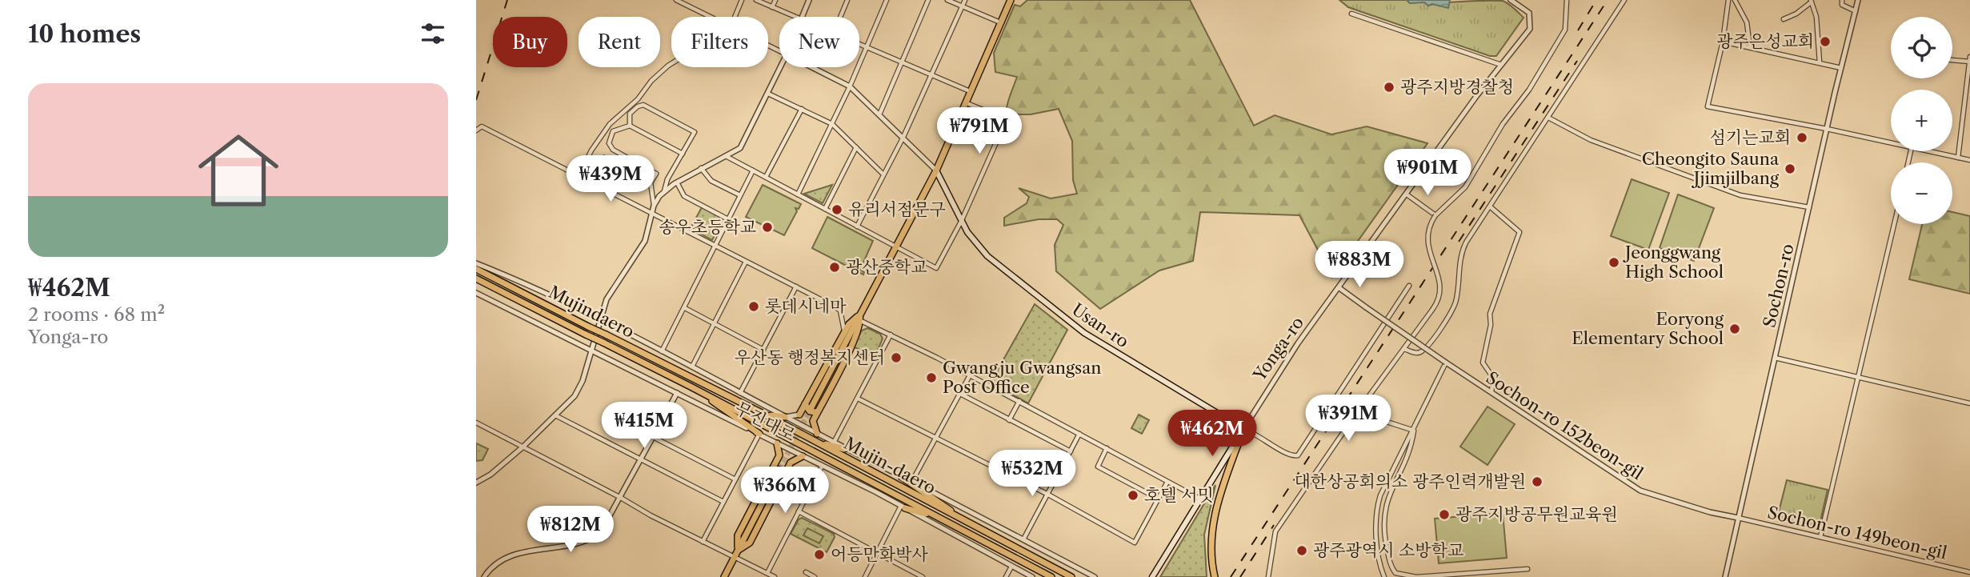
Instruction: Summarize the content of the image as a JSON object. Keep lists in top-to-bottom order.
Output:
{
  "streets": {
    "main road": [
      "Mujindaero",
      "Usan-ro",
      "Yonga-ro",
      "Mujin-daero"
    ],
    "street": [
      "Sochon-ro",
      "무진대로",
      "Sochon-ro 152beon-gil",
      "Sochon-ro 149beon-gil"
    ]
  },
  "crossings": [
    ["Sochon-ro", "Sochon-ro 152beon-gil"],
    ["Sochon-ro", "Sochon-ro 149beon-gil"],
    ["Mujindaero", "Mujin-daero"],
    ["Usan-ro", "Yonga-ro"],
    ["Yonga-ro", "Sochon-ro 152beon-gil"],
    ["무진대로", "Mujin-daero"],
    ["Sochon-ro 152beon-gil", "Sochon-ro 149beon-gil"]
  ],
  "places": [
    "광주은성교회",
    "광주지방경찰청",
    "섬기는교회",
    "Cheongito Sauna Jjimjilbang",
    "유리서점문구",
    "송우초등학교",
    "Jeonggwang High School",
    "광산중학교",
    "롯데시네마",
    "Eoryong Elementary School",
    "우산동 행정복지센터",
    "Gwangju Gwangsan Post Office",
    "대한상공회의소 광주인력개발원",
    "호텔 서밋",
    "광주지방공무원교육원",
    "광주광역시 소방학교",
    "어등만화박사"
  ],
  "page": {
    "heading": "10 homes",
    "map_buttons": ["+", "−"],
    "chip": [
      "Buy",
      "Rent",
      "Filters",
      "New"
    ],
    "list": [
      {
        "name": "₩462M",
        "note": "2 rooms · 68 m² · Yonga-ro"
      }
    ],
    "price": [
      "₩791M",
      "₩901M",
      "₩439M",
      "₩883M",
      "₩391M",
      "₩415M",
      "₩462M",
      "₩532M",
      "₩366M",
      "₩812M"
    ]
  }
}
